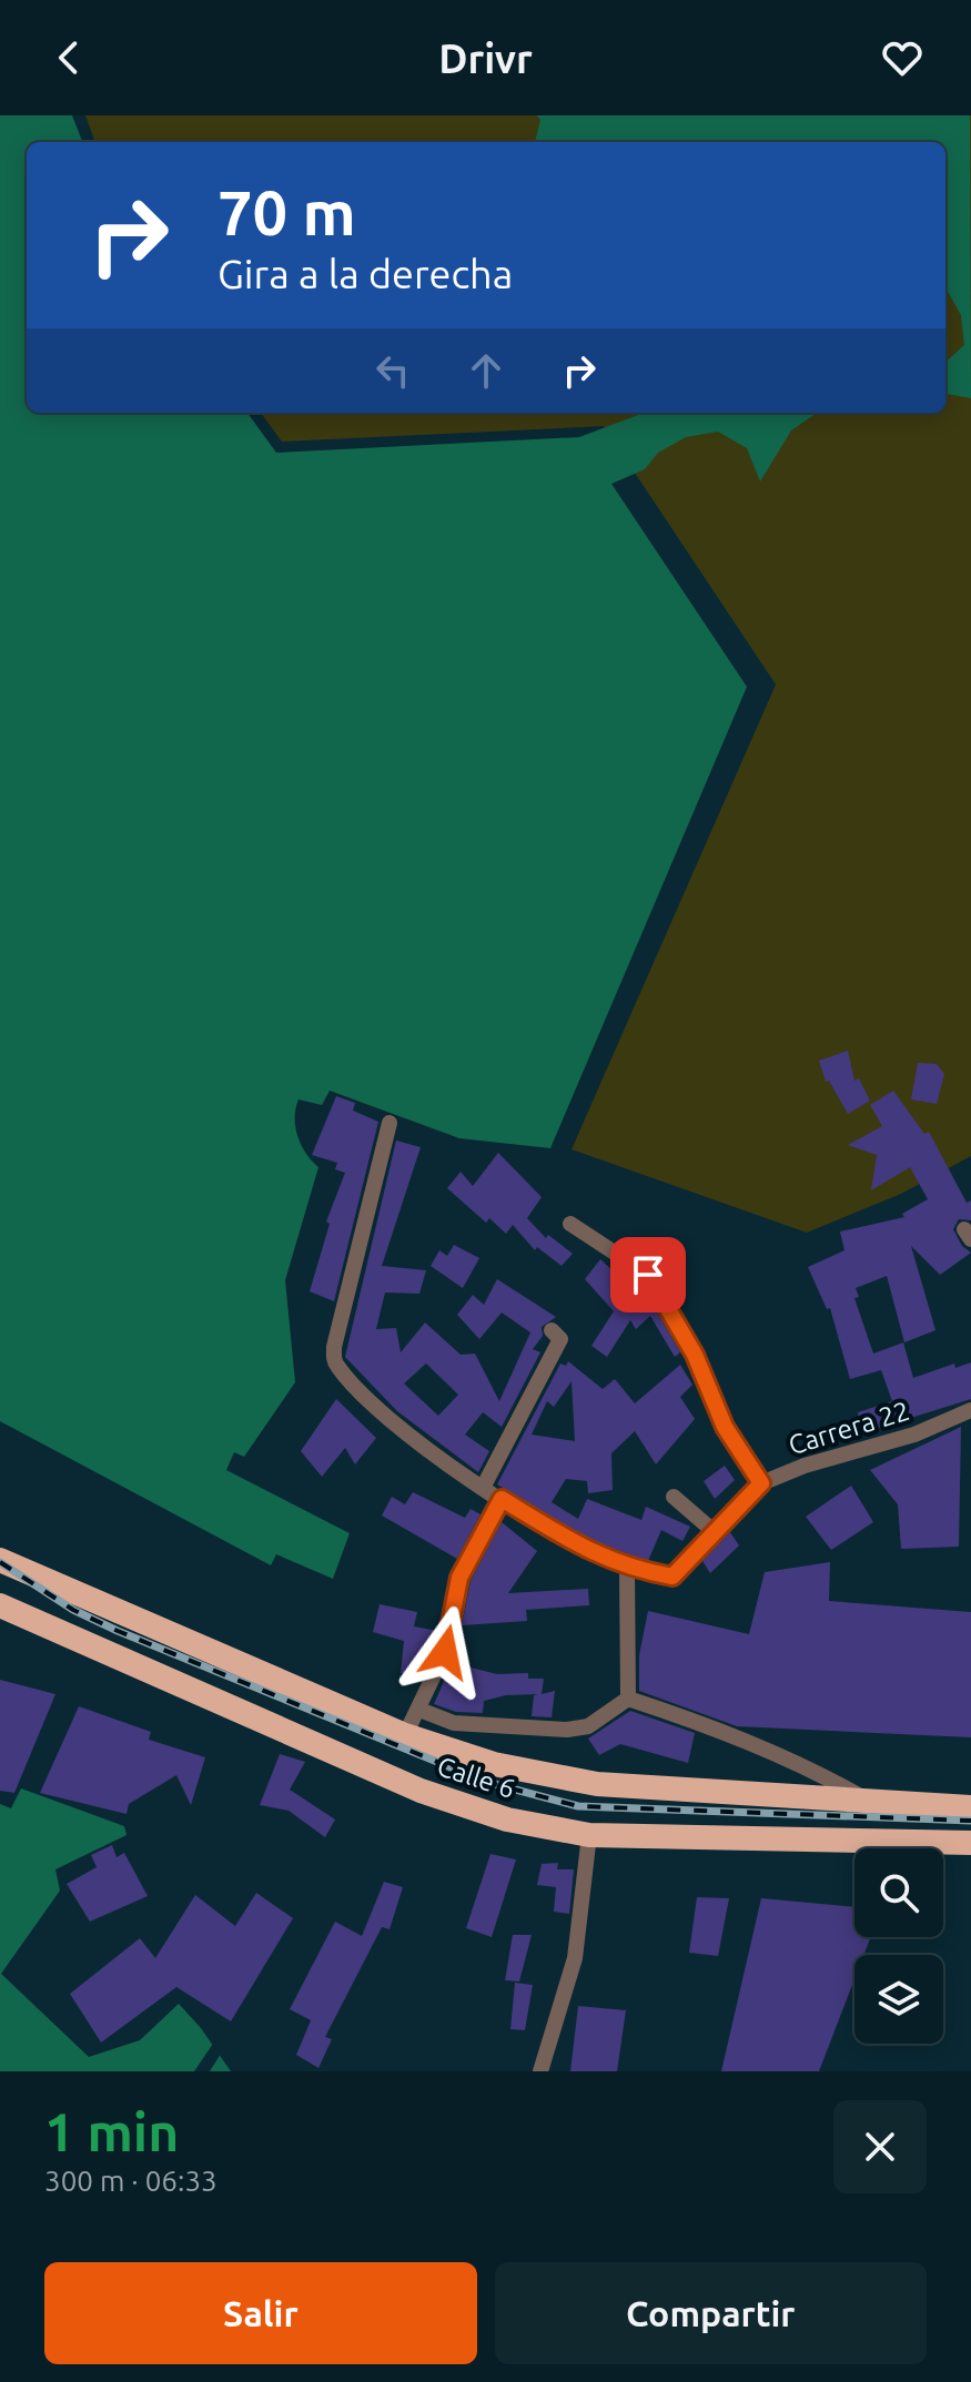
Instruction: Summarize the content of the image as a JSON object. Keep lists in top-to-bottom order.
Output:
{
  "streets": {
    "highway": ["Calle 6"],
    "street": ["Carrera 22"]
  },
  "page": {
    "header": "Drivr",
    "turn": ["70 m", "Gira a la derecha"],
    "heading": ["1 min", "300 m · 06:33"],
    "buttons": ["Salir", "Compartir"]
  }
}
